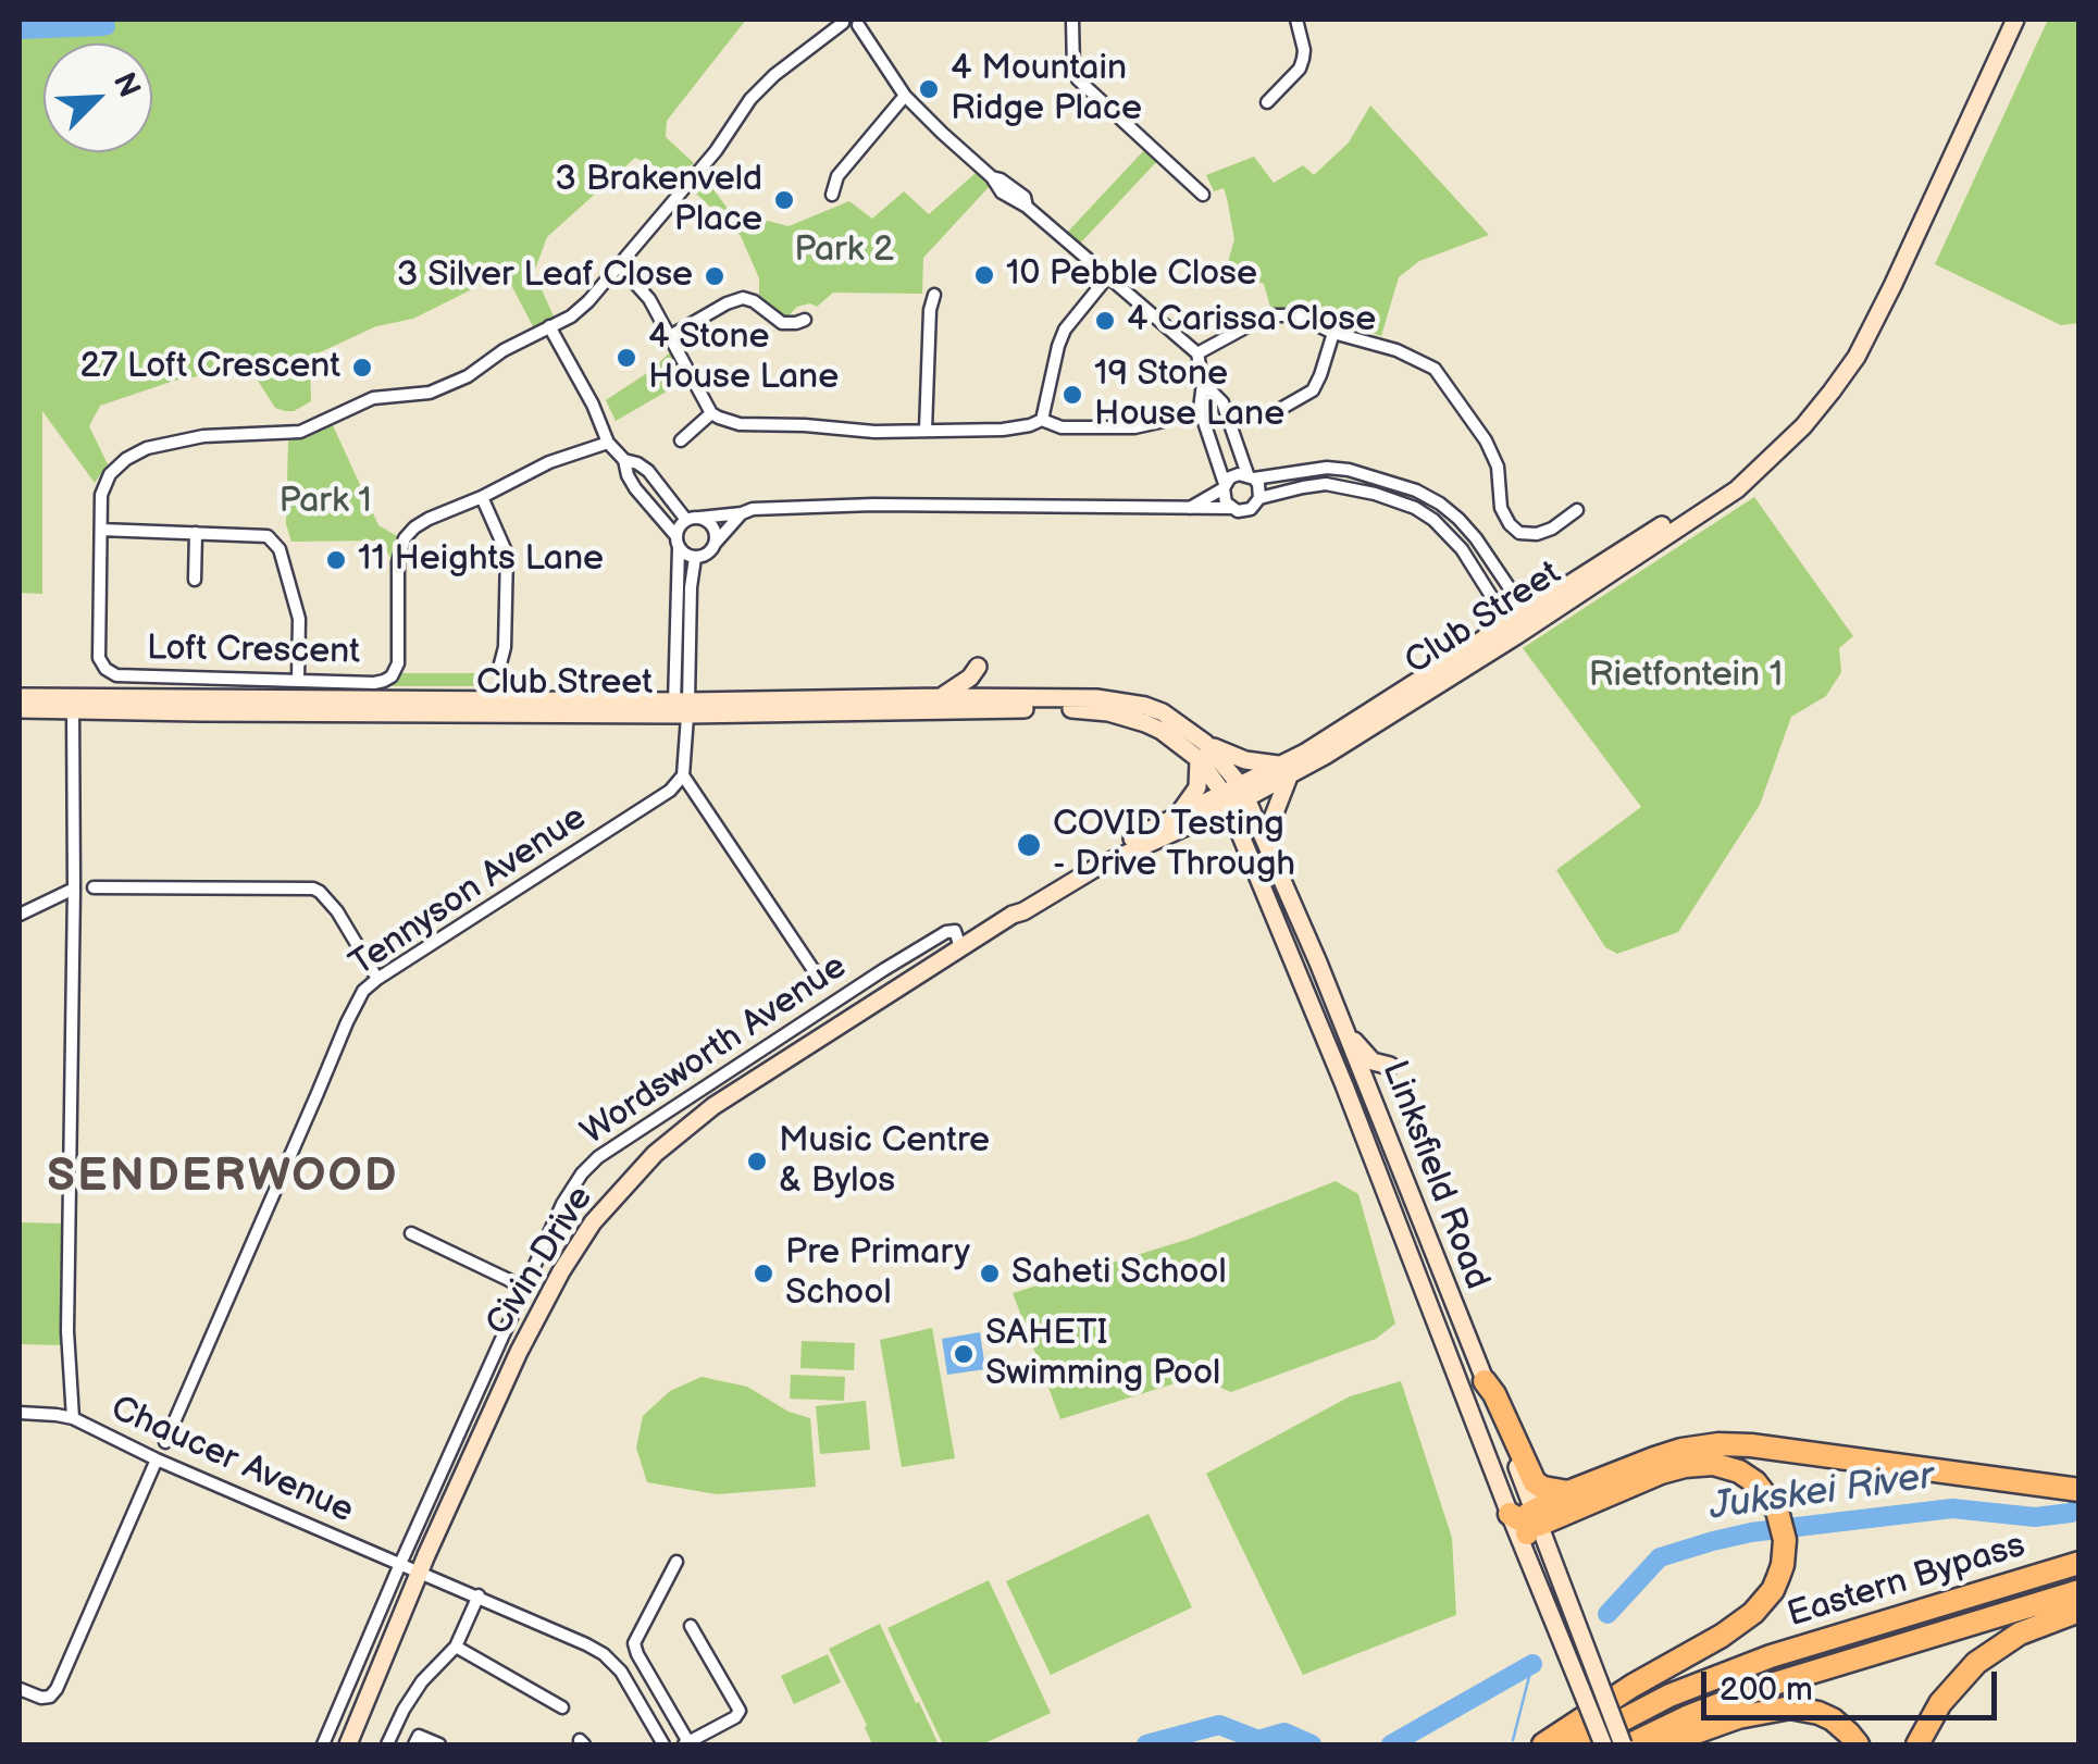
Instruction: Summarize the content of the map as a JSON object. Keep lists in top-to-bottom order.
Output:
{
  "streets": {
    "highway": ["Eastern Bypass"],
    "main road": ["Club Street", "Linksfield Road", "Civin Drive"],
    "street": [
      "Loft Crescent",
      "Tennyson Avenue",
      "Wordsworth Avenue",
      "Chaucer Avenue"
    ]
  },
  "crossings": [
    ["Club Street", "Linksfield Road"],
    ["Club Street", "Civin Drive"],
    ["Wordsworth Avenue", "Civin Drive"],
    ["Wordsworth Avenue", "Chaucer Avenue"],
    ["Linksfield Road", "Civin Drive"],
    ["Linksfield Road", "Eastern Bypass"],
    ["Civin Drive", "Chaucer Avenue"]
  ],
  "districts": ["SENDERWOOD"],
  "water": ["Jukskei River"],
  "parks": ["Park 2", "Park 1", "Rietfontein 1"],
  "places": [
    "4 Mountain Ridge Place",
    "3 Brakenveld Place",
    "10 Pebble Close",
    "3 Silver Leaf Close",
    "4 Carissa Close",
    "4 Stone House Lane",
    "27 Loft Crescent",
    "19 Stone House Lane",
    "11 Heights Lane",
    "COVID Testing - Drive Through",
    "Music Centre & Bylos",
    "Pre Primary School",
    "Saheti School",
    "SAHETI Swimming Pool"
  ],
  "scale_bar": "200 m",
  "north": "top right"
}
